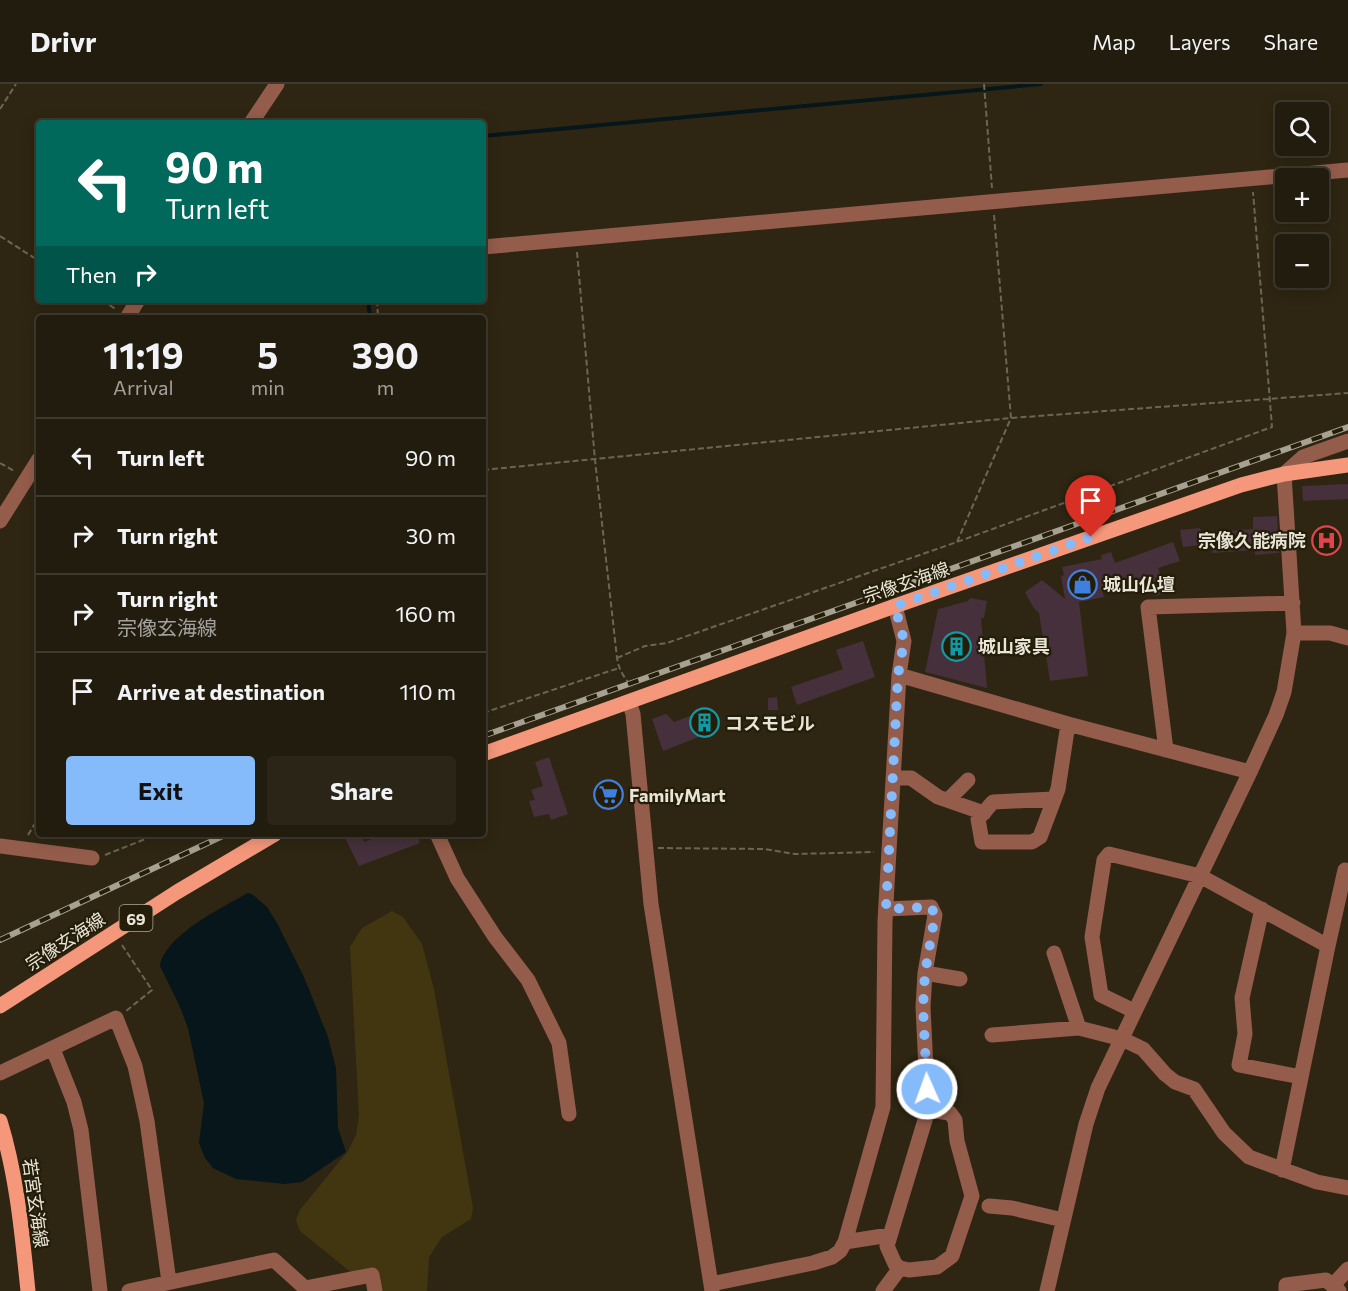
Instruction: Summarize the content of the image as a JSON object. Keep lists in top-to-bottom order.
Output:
{
  "streets": {
    "main road": ["宗像玄海線", "69", "若宮玄海線"]
  },
  "places": {
    "hospital": ["宗像久能病院"],
    "shop": ["城山仏壇"],
    "building": ["城山家具", "コスモビル"],
    "supermarket": ["FamilyMart"]
  },
  "page": {
    "header": "Drivr",
    "nav": ["Map", "Layers", "Share"],
    "map_buttons": ["+", "−"],
    "turn": ["90 m", "Turn left"],
    "then": "Then",
    "eta": [
      "11:19",
      "Arrival",
      "5",
      "min",
      "390",
      "m"
    ],
    "list": [
      {
        "name": "Turn left",
        "value": "90 m"
      },
      {
        "name": "Turn right",
        "value": "30 m"
      },
      {
        "name": "Turn right",
        "note": "宗像玄海線",
        "value": "160 m"
      },
      {
        "name": "Arrive at destination",
        "value": "110 m"
      }
    ],
    "buttons": ["Exit", "Share"]
  }
}
